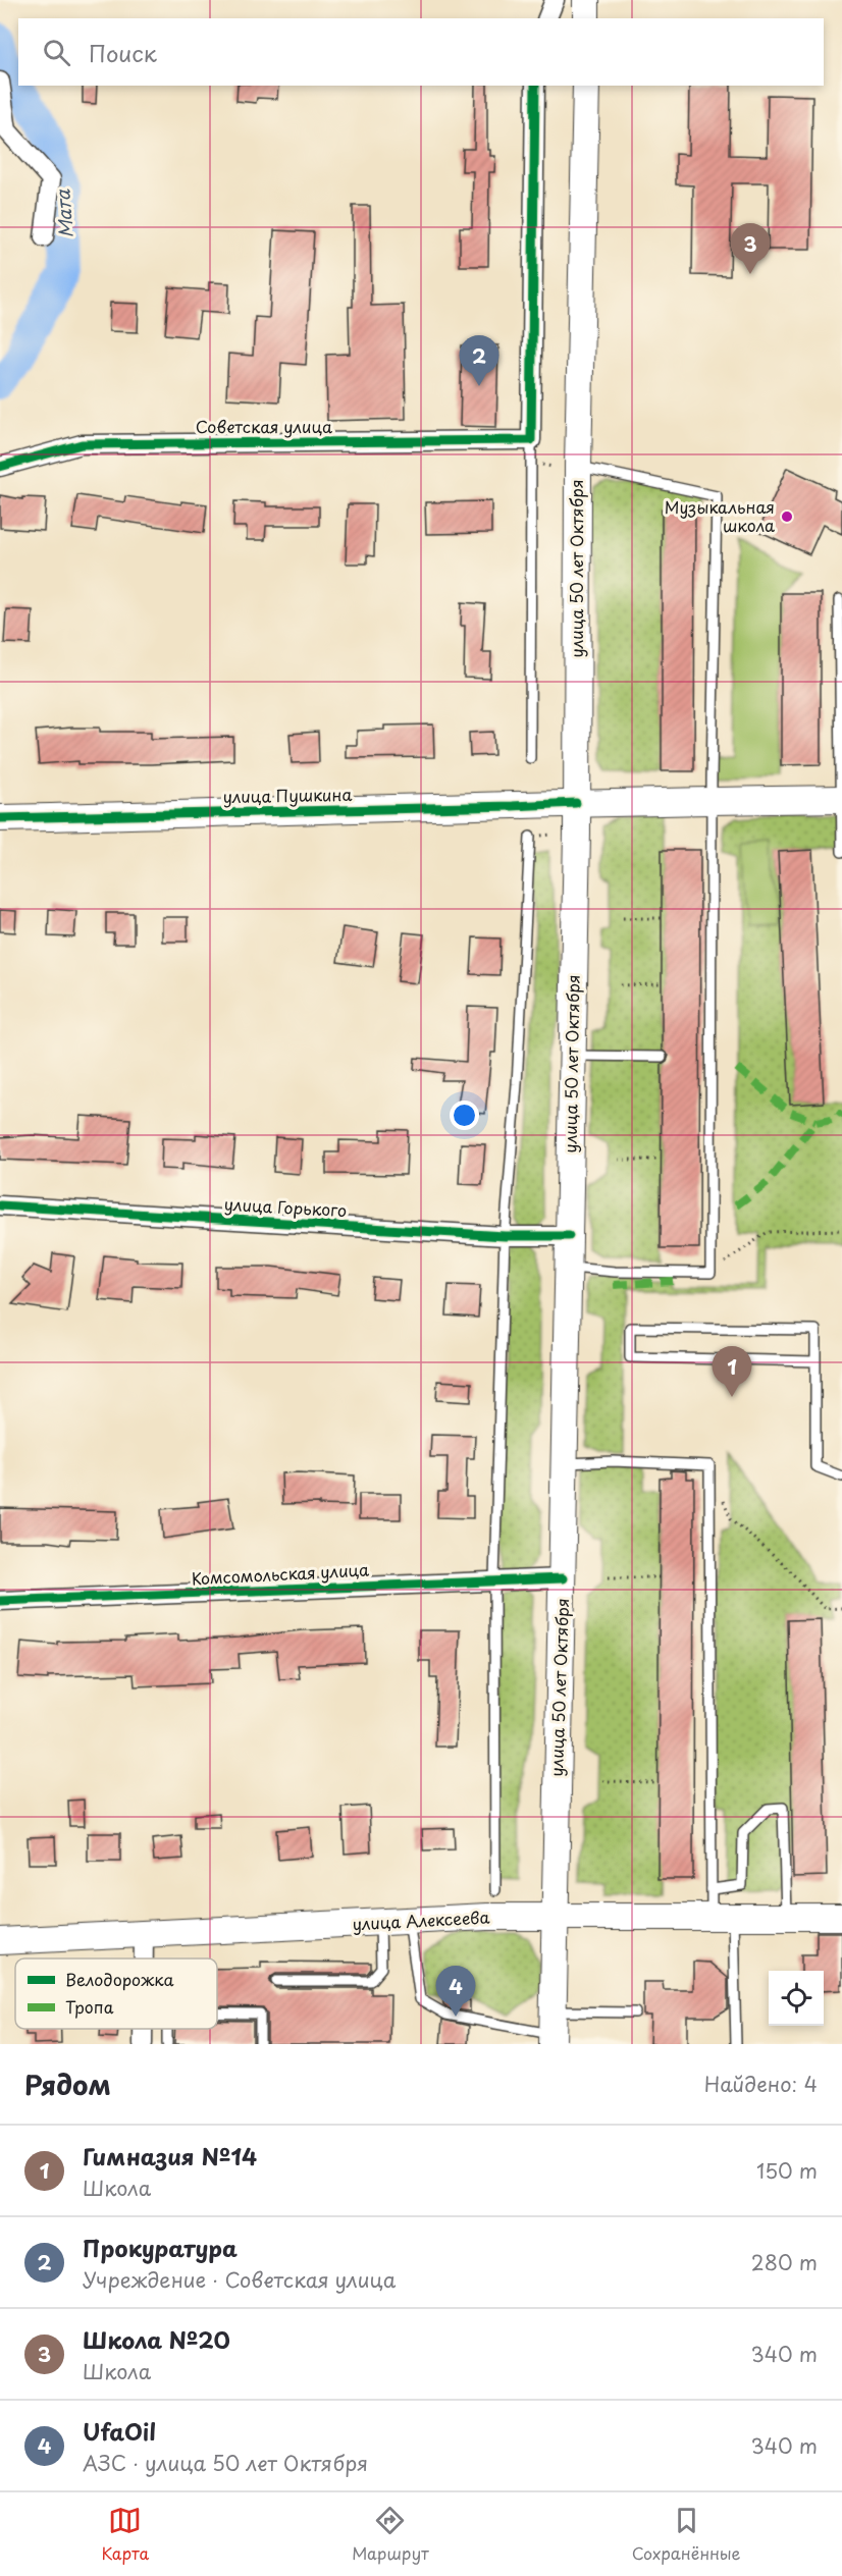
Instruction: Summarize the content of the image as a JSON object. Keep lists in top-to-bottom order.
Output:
{
  "streets": {
    "main road": ["улица 50 лет Октября", "улица Пушкина", "улица Алексеева"],
    "street": ["Советская улица", "улица Горького", "Комсомольская улица"]
  },
  "crossings": [
    ["улица 50 лет Октября", "улица Пушкина"],
    ["улица 50 лет Октября", "улица Горького"],
    ["улица 50 лет Октября", "Комсомольская улица"],
    ["улица 50 лет Октября", "улица Алексеева"]
  ],
  "water": ["Мата"],
  "places": ["Музыкальная школа"],
  "legend": ["Велодорожка", "Тропа"],
  "page": {
    "search": "Поиск",
    "pins": [
      "3",
      "2",
      "1",
      "4"
    ],
    "heading": ["Рядом", "Найдено: 4"],
    "list": [
      {
        "mark": "1",
        "name": "Гимназия №14",
        "note": "Школа",
        "value": "150 m"
      },
      {
        "mark": "2",
        "name": "Прокуратура",
        "note": "Учреждение · Советская улица",
        "value": "280 m"
      },
      {
        "mark": "3",
        "name": "Школа №20",
        "note": "Школа",
        "value": "340 m"
      },
      {
        "mark": "4",
        "name": "UfaOil",
        "note": "АЗС · улица 50 лет Октября",
        "value": "340 m"
      }
    ],
    "nav": ["Карта", "Маршрут", "Сохранённые"]
  }
}
